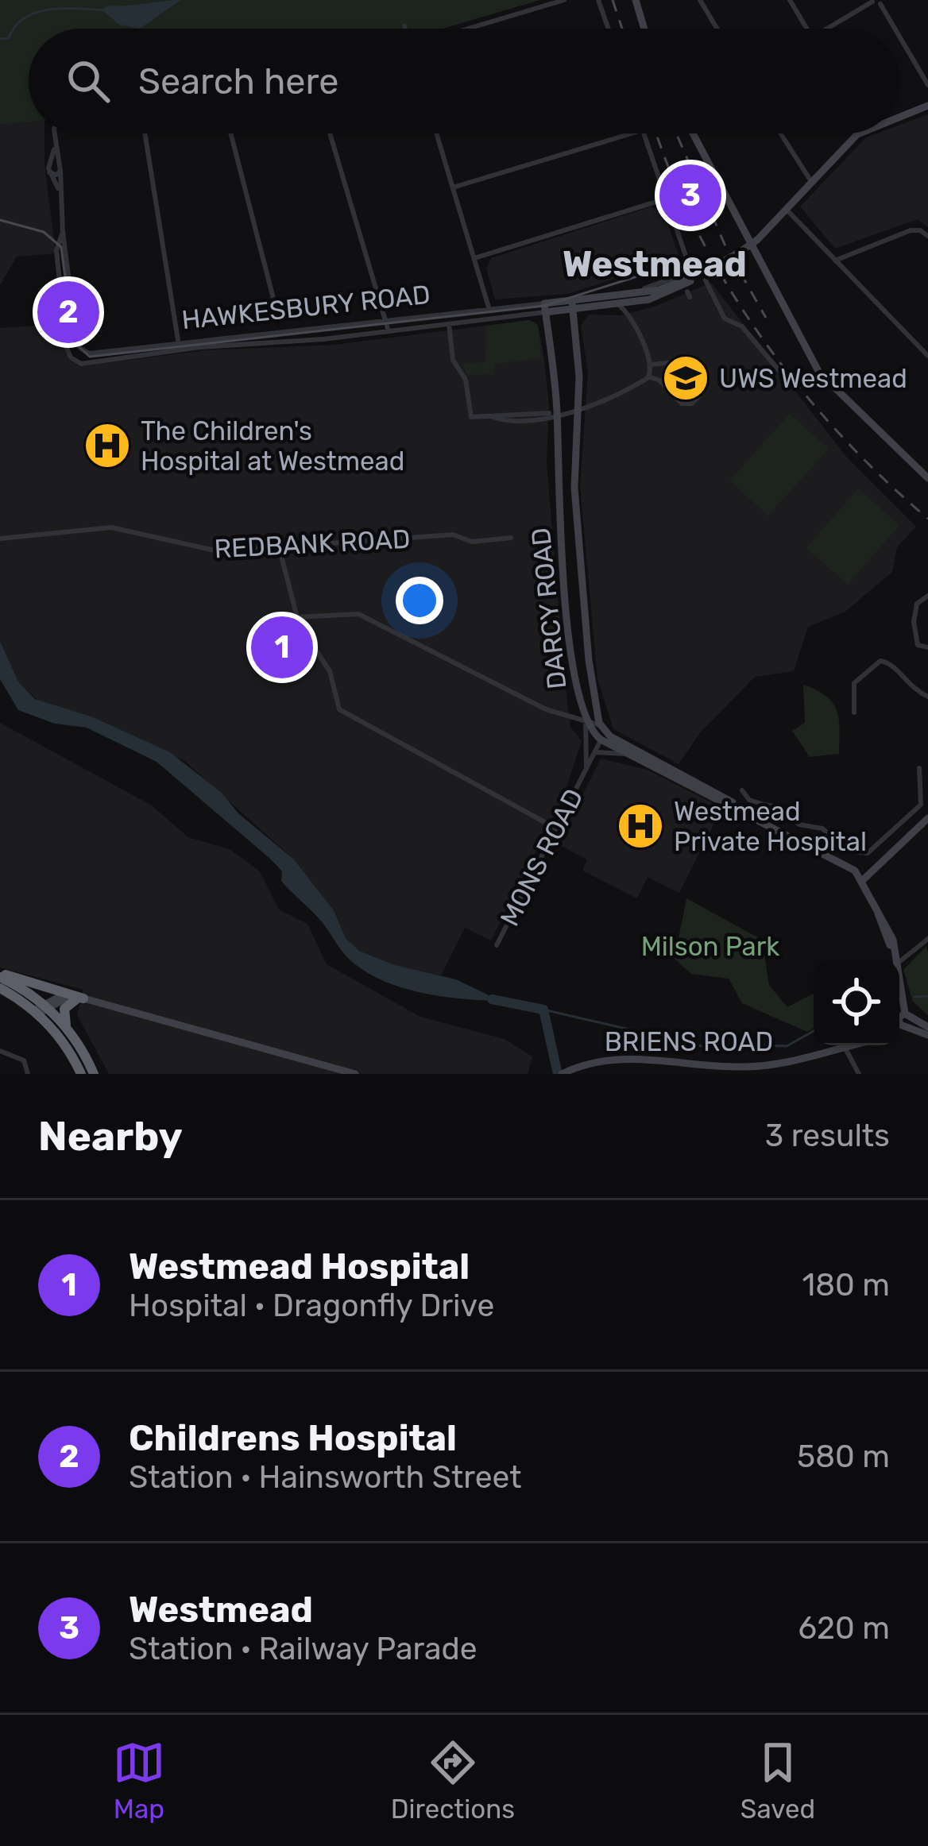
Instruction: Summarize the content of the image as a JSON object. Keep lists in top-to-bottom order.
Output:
{
  "streets": {
    "street": [
      "HAWKESBURY ROAD",
      "REDBANK ROAD",
      "DARCY ROAD",
      "MONS ROAD",
      "BRIENS ROAD"
    ]
  },
  "crossings": [
    ["HAWKESBURY ROAD", "DARCY ROAD"],
    ["DARCY ROAD", "MONS ROAD"]
  ],
  "districts": ["Westmead"],
  "parks": ["Milson Park"],
  "places": {
    "school or university": ["UWS Westmead"],
    "hospital": ["The Children's Hospital at Westmead", "Westmead Private Hospital"]
  },
  "page": {
    "search": "Search here",
    "pins": ["3", "2", "1"],
    "heading": ["Nearby", "3 results"],
    "list": [
      {
        "mark": "1",
        "name": "Westmead Hospital",
        "note": "Hospital · Dragonfly Drive",
        "value": "180 m"
      },
      {
        "mark": "2",
        "name": "Childrens Hospital",
        "note": "Station · Hainsworth Street",
        "value": "580 m"
      },
      {
        "mark": "3",
        "name": "Westmead",
        "note": "Station · Railway Parade",
        "value": "620 m"
      }
    ],
    "nav": ["Map", "Directions", "Saved"]
  }
}
